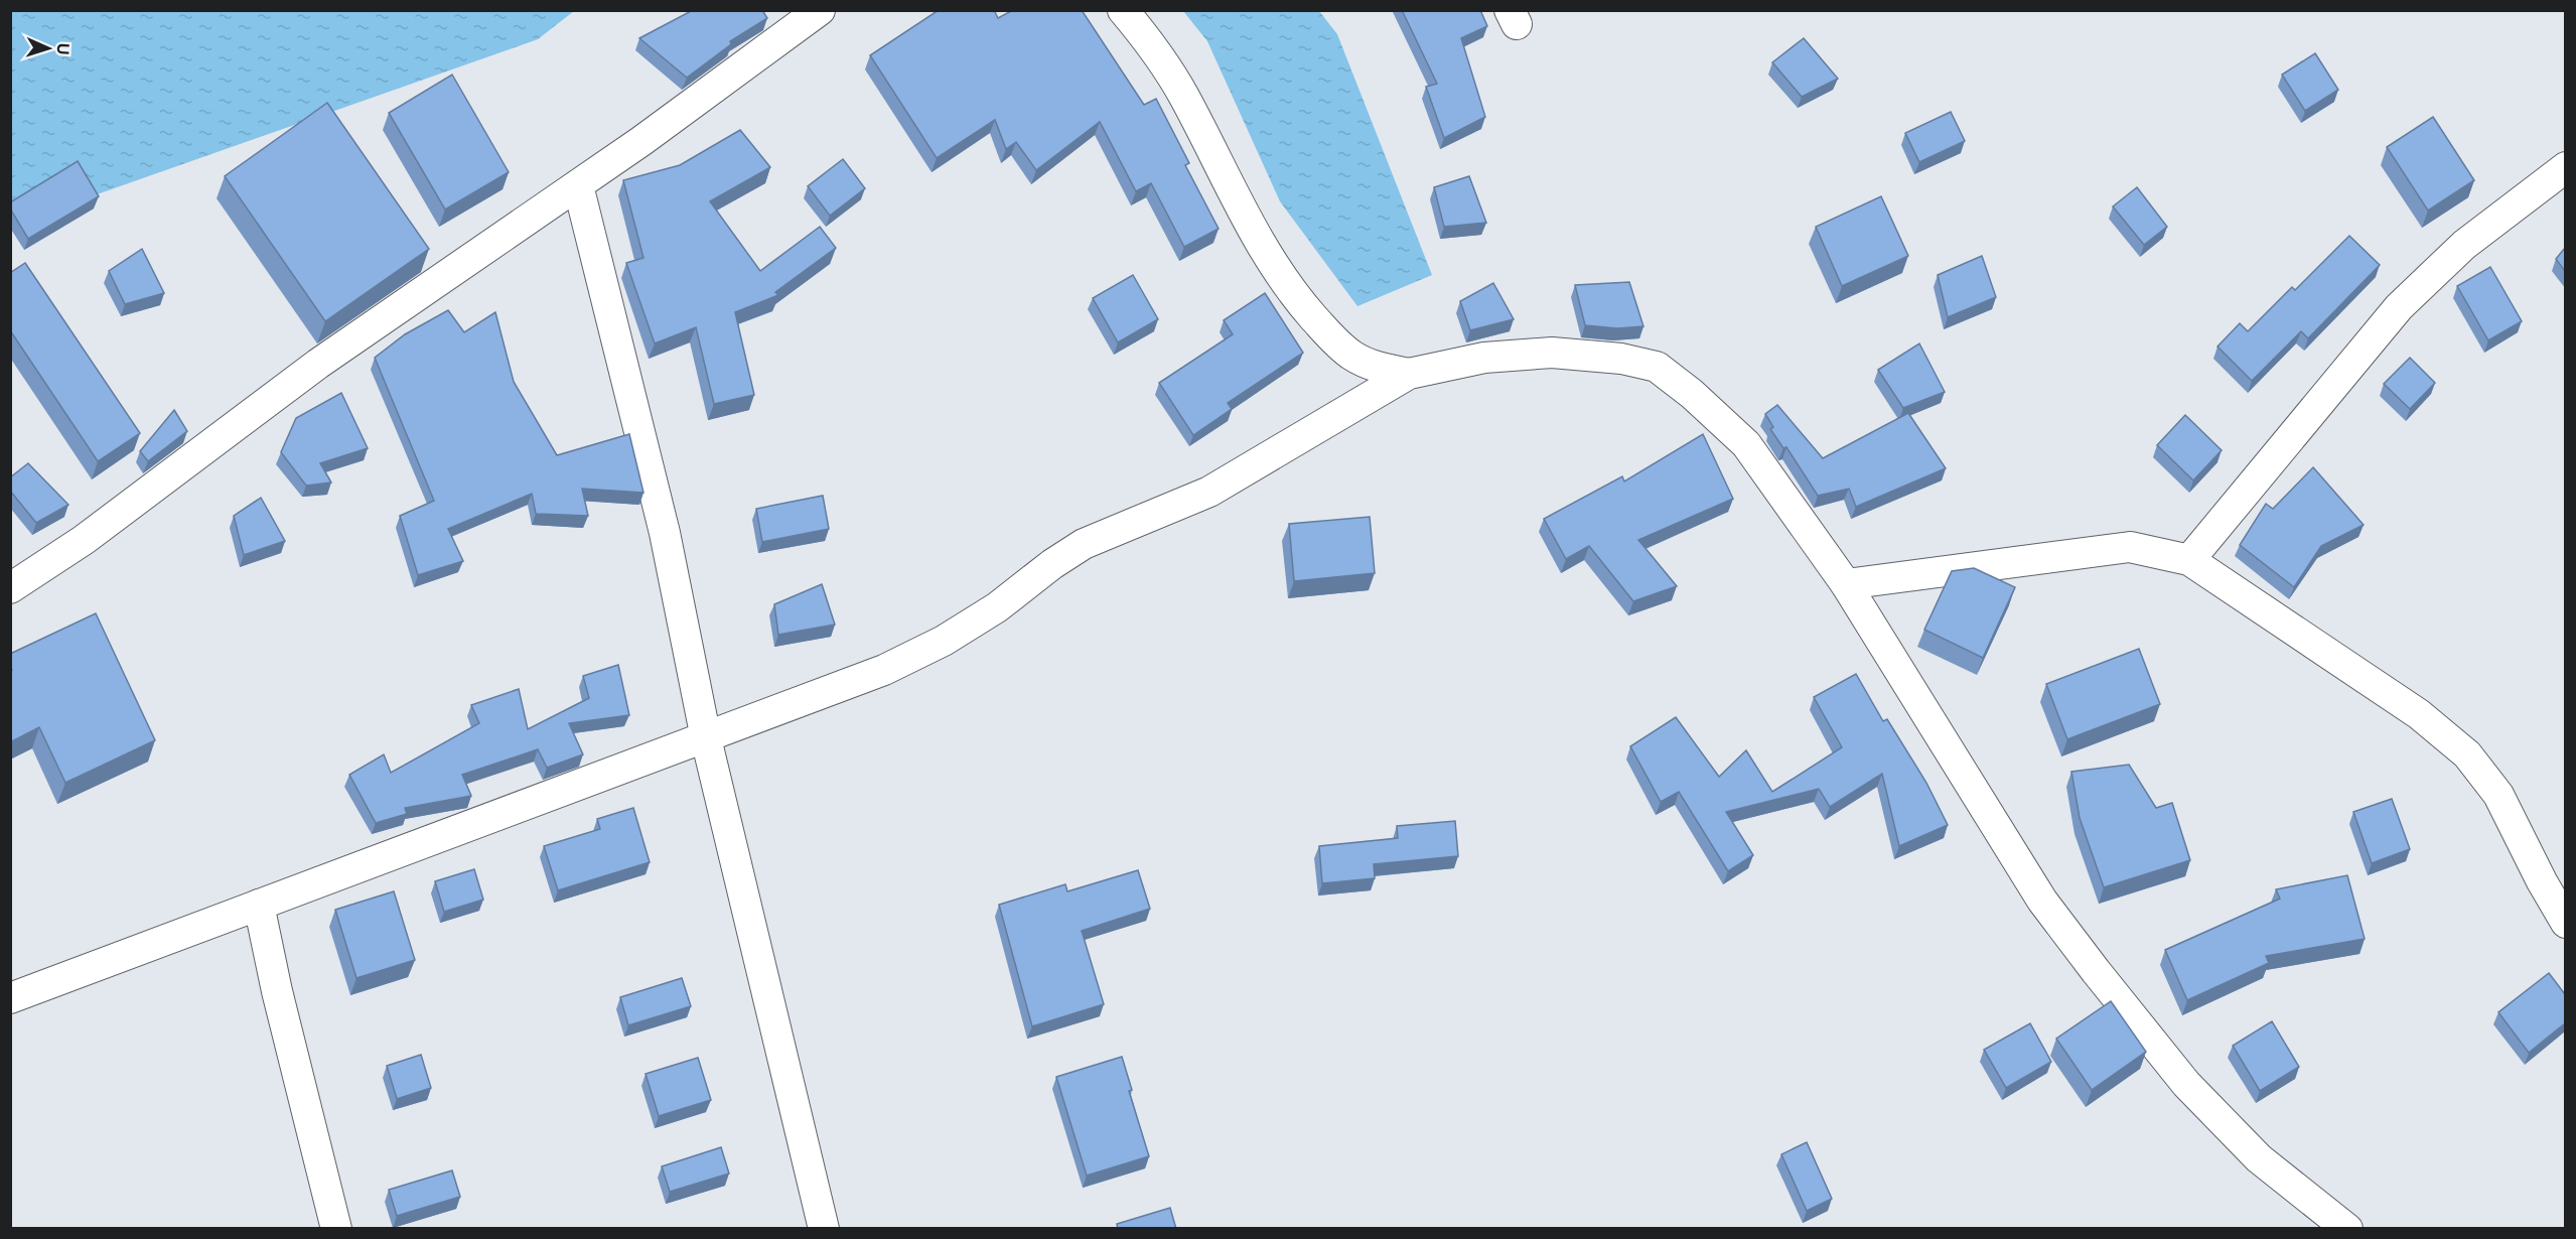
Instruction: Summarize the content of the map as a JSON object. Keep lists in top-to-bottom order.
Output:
{
  "north": "right"
}
